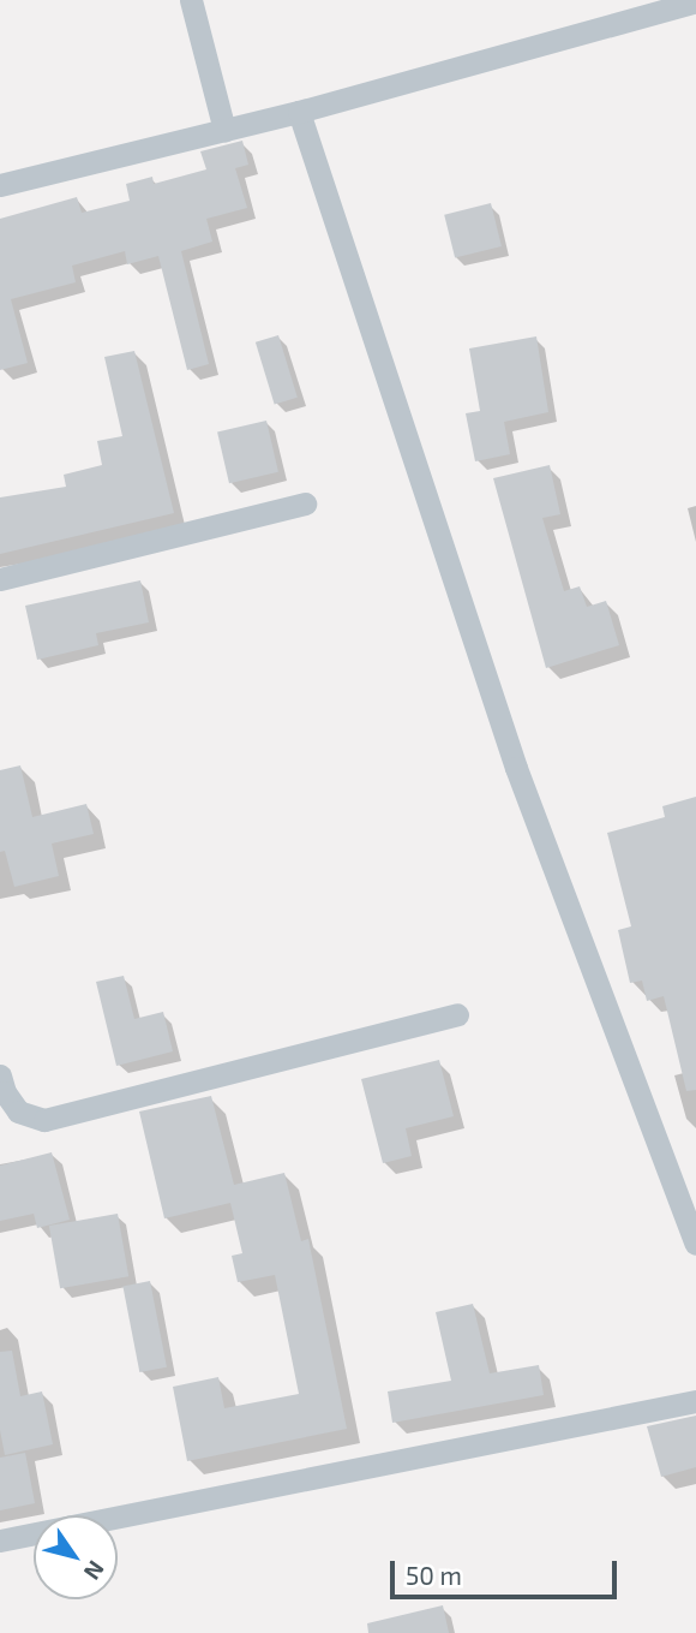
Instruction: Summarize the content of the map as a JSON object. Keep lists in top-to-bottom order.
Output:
{
  "scale_bar": "50 m",
  "north": "bottom right"
}
